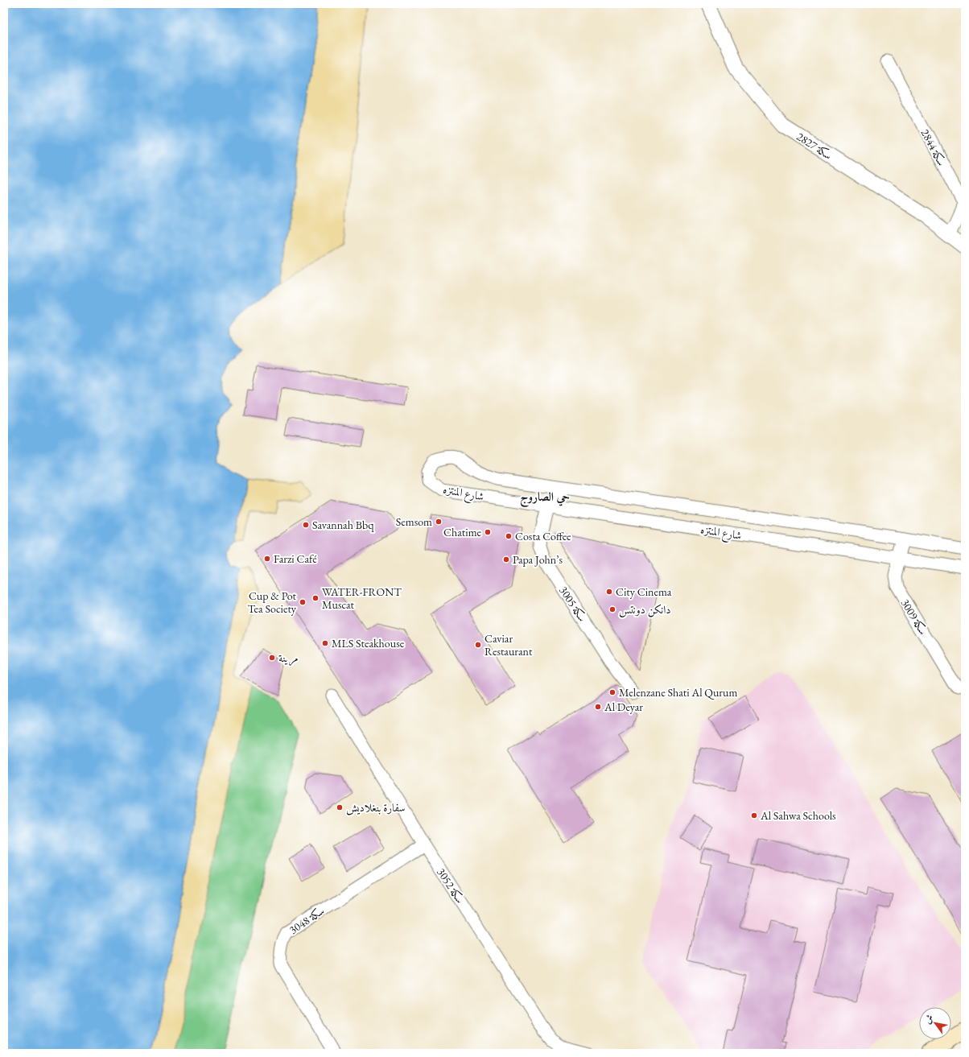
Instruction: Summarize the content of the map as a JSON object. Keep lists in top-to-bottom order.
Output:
{
  "streets": {
    "street": [
      "سكة 2827",
      "سكة 2844",
      "شارع المنتزه",
      "سكة 3005",
      "سكة 3009",
      "سكة 3052",
      "سكة 3048"
    ]
  },
  "crossings": [
    ["سكة 2827", "سكة 2844"],
    ["شارع المنتزه", "سكة 3005"],
    ["شارع المنتزه", "سكة 3009"],
    ["سكة 3052", "سكة 3048"]
  ],
  "districts": ["حي الصاروج"],
  "places": [
    "Semsom",
    "Savannah Bbq",
    "Chatime",
    "Costa Coffee",
    "Farzi Café",
    "Papa John’s",
    "City Cinema",
    "WATER-FRONT Muscat",
    "Cup & Pot Tea Society",
    "دانكن دونتس",
    "MLS Steakhouse",
    "Caviar Restaurant",
    "مرينة",
    "Melenzane Shati Al Qurum",
    "Al Deyar",
    "سفارة بنغلاديش",
    "Al Sahwa Schools"
  ],
  "north": "top left"
}
